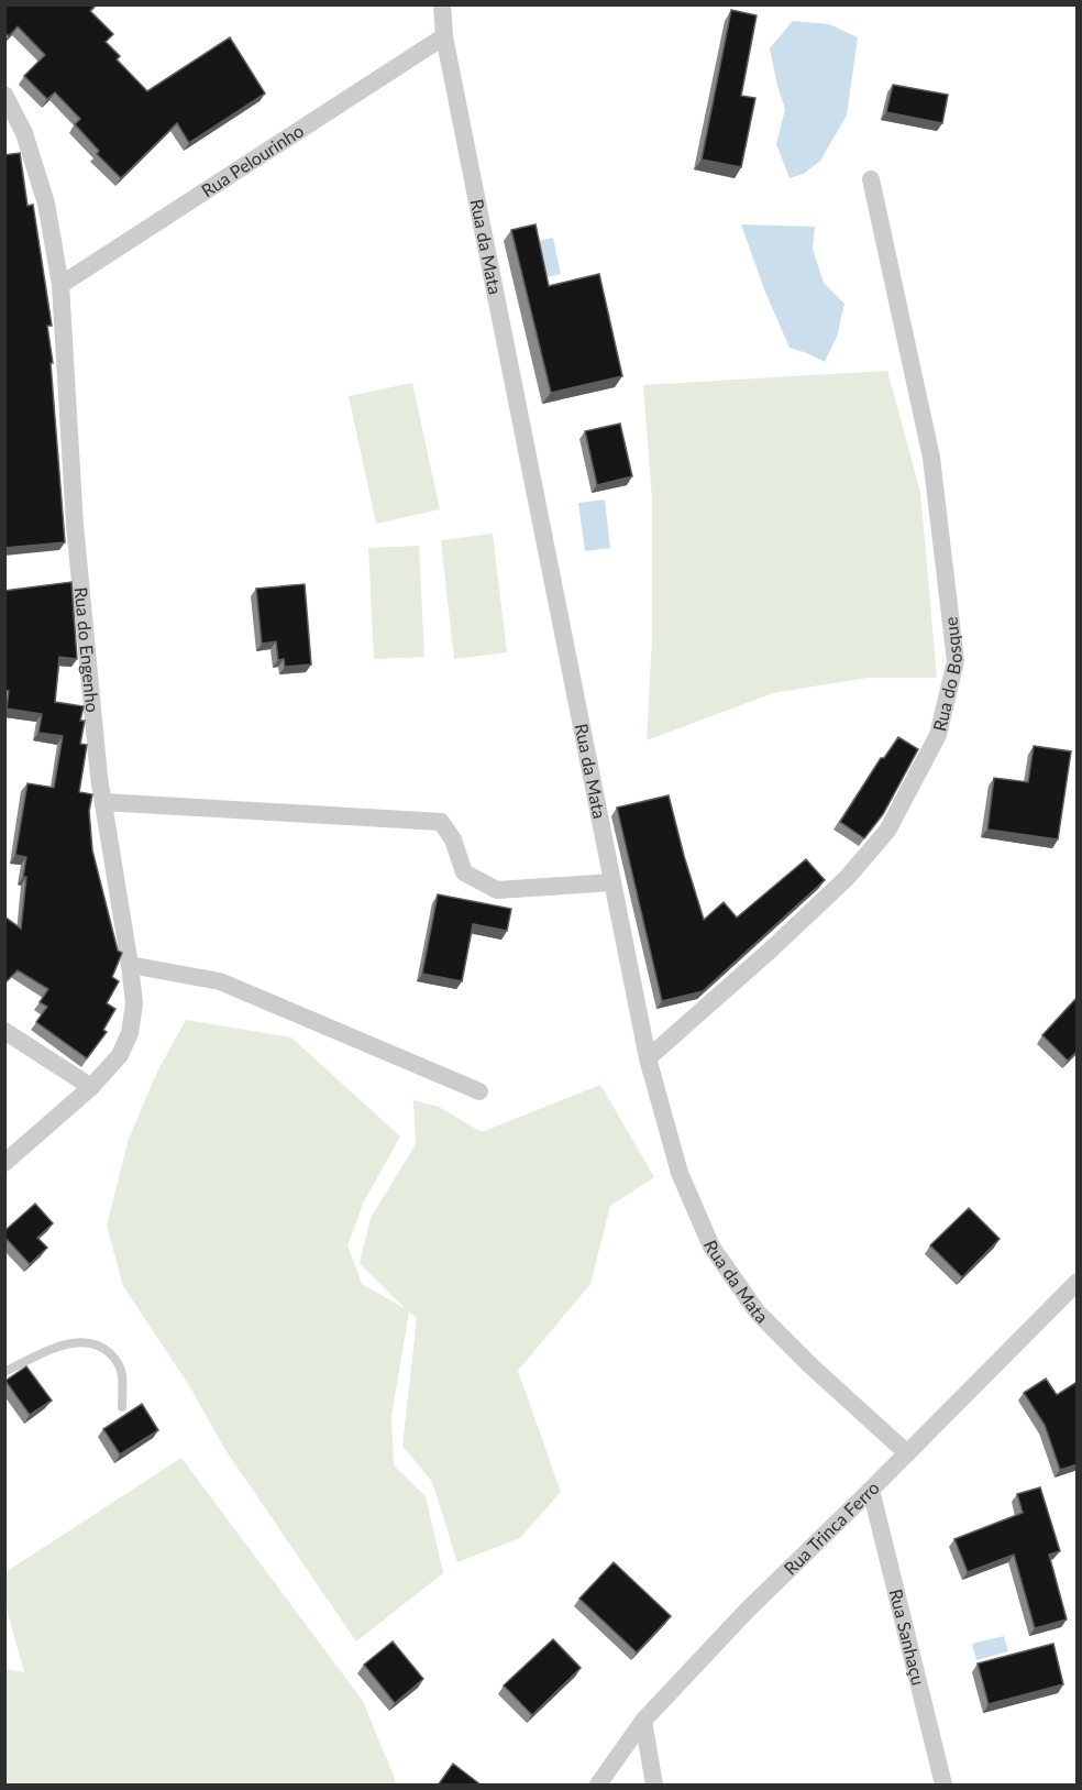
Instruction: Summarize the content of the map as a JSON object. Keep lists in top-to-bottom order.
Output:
{
  "streets": {
    "street": [
      "Rua Pelourinho",
      "Rua da Mata",
      "Rua do Engenho",
      "Rua do Bosque",
      "Rua Trinca Ferro",
      "Rua Sanhaçu"
    ]
  },
  "crossings": [
    ["Rua Pelourinho", "Rua da Mata"],
    ["Rua Pelourinho", "Rua do Engenho"],
    ["Rua da Mata", "Rua do Bosque"],
    ["Rua da Mata", "Rua Trinca Ferro"],
    ["Rua Trinca Ferro", "Rua Sanhaçu"]
  ]
}
